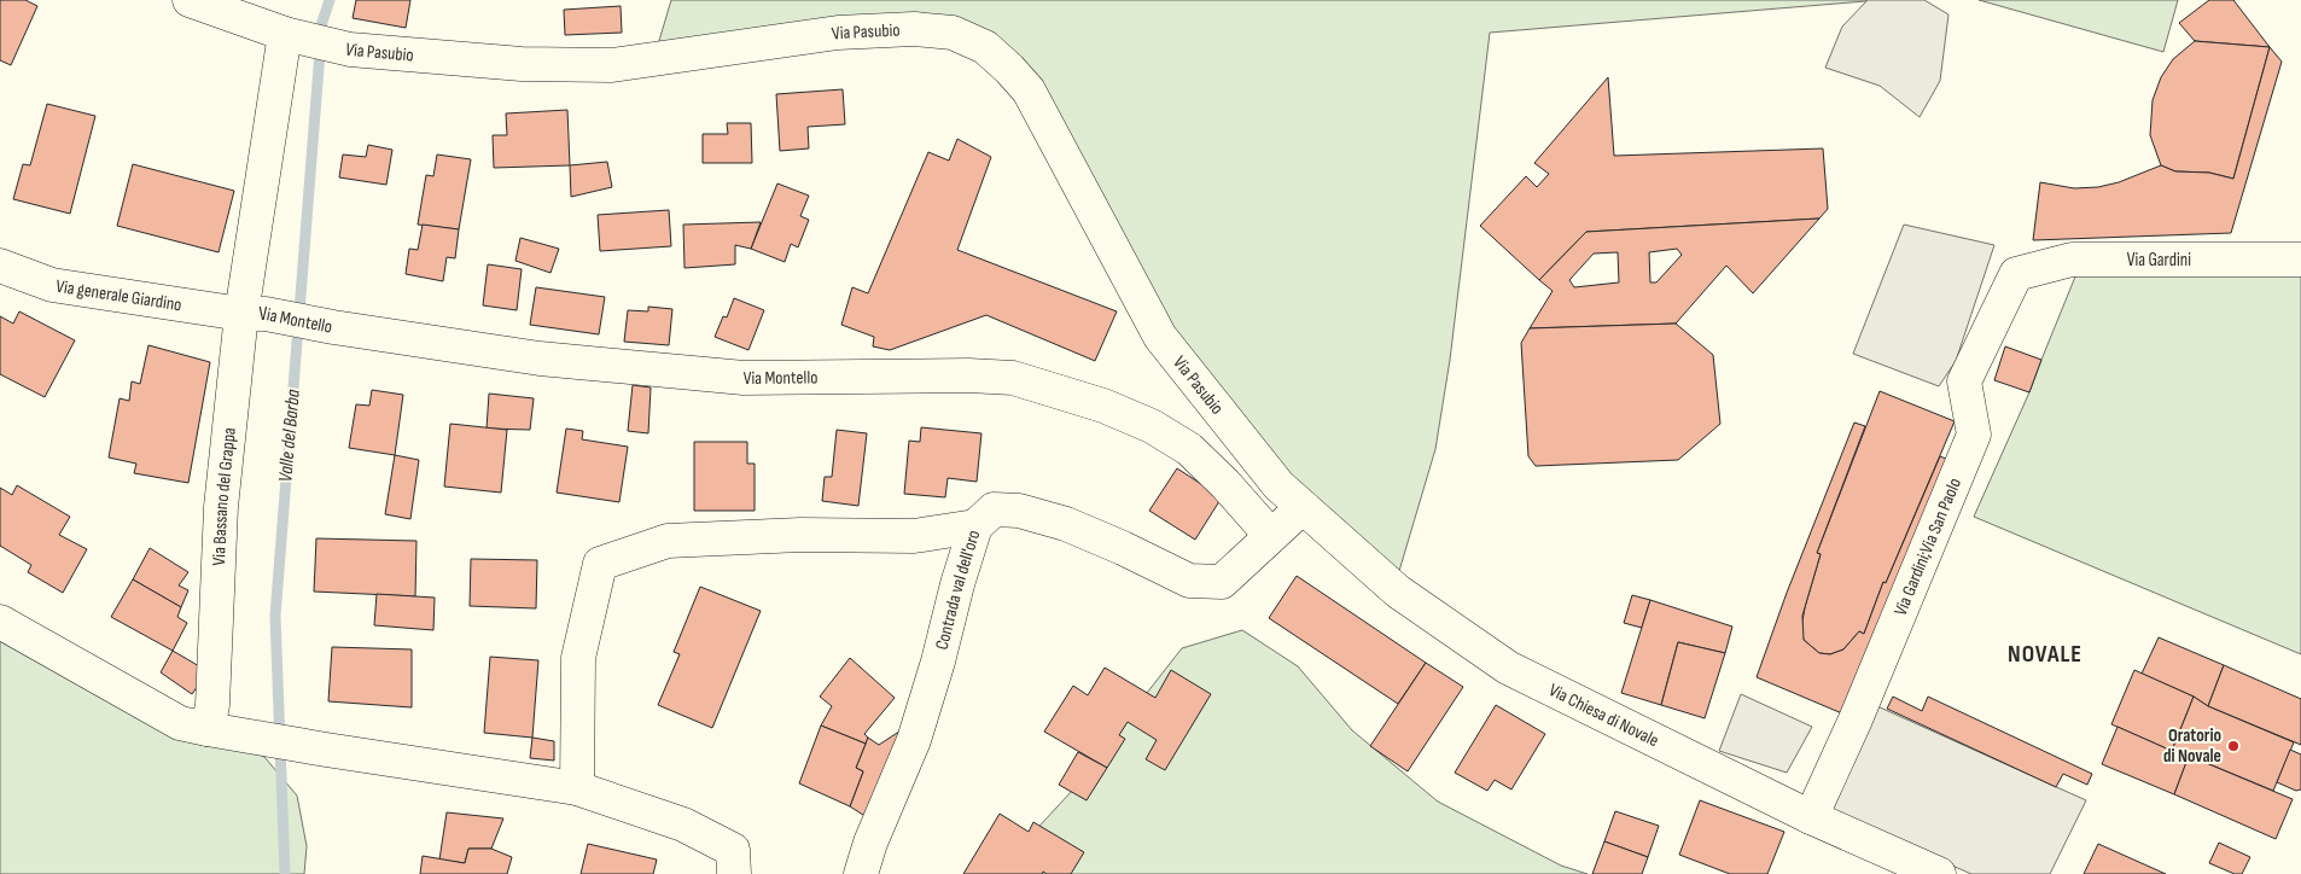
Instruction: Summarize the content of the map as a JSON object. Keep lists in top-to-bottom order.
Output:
{
  "streets": {
    "street": [
      "Via Pasubio",
      "Via Gardini",
      "Via generale Giardino",
      "Via Montello",
      "Via Bassano del Grappa",
      "Via Gardini;Via San Paolo",
      "Contrada val dell'oro",
      "Via Chiesa di Novale"
    ]
  },
  "crossings": [
    ["Via Pasubio", "Via Bassano del Grappa"],
    ["Via Pasubio", "Contrada val dell'oro"],
    ["Via Pasubio", "Via Chiesa di Novale"],
    ["Via Gardini", "Via Gardini;Via San Paolo"],
    ["Via generale Giardino", "Via Montello"],
    ["Via generale Giardino", "Via Bassano del Grappa"],
    ["Via Montello", "Via Bassano del Grappa"],
    ["Via Montello", "Contrada val dell'oro"],
    ["Via Gardini;Via San Paolo", "Via Chiesa di Novale"],
    ["Contrada val dell'oro", "Via Chiesa di Novale"]
  ],
  "districts": ["NOVALE"],
  "water": ["Valle del Barba"],
  "places": ["Oratorio di Novale"]
}
